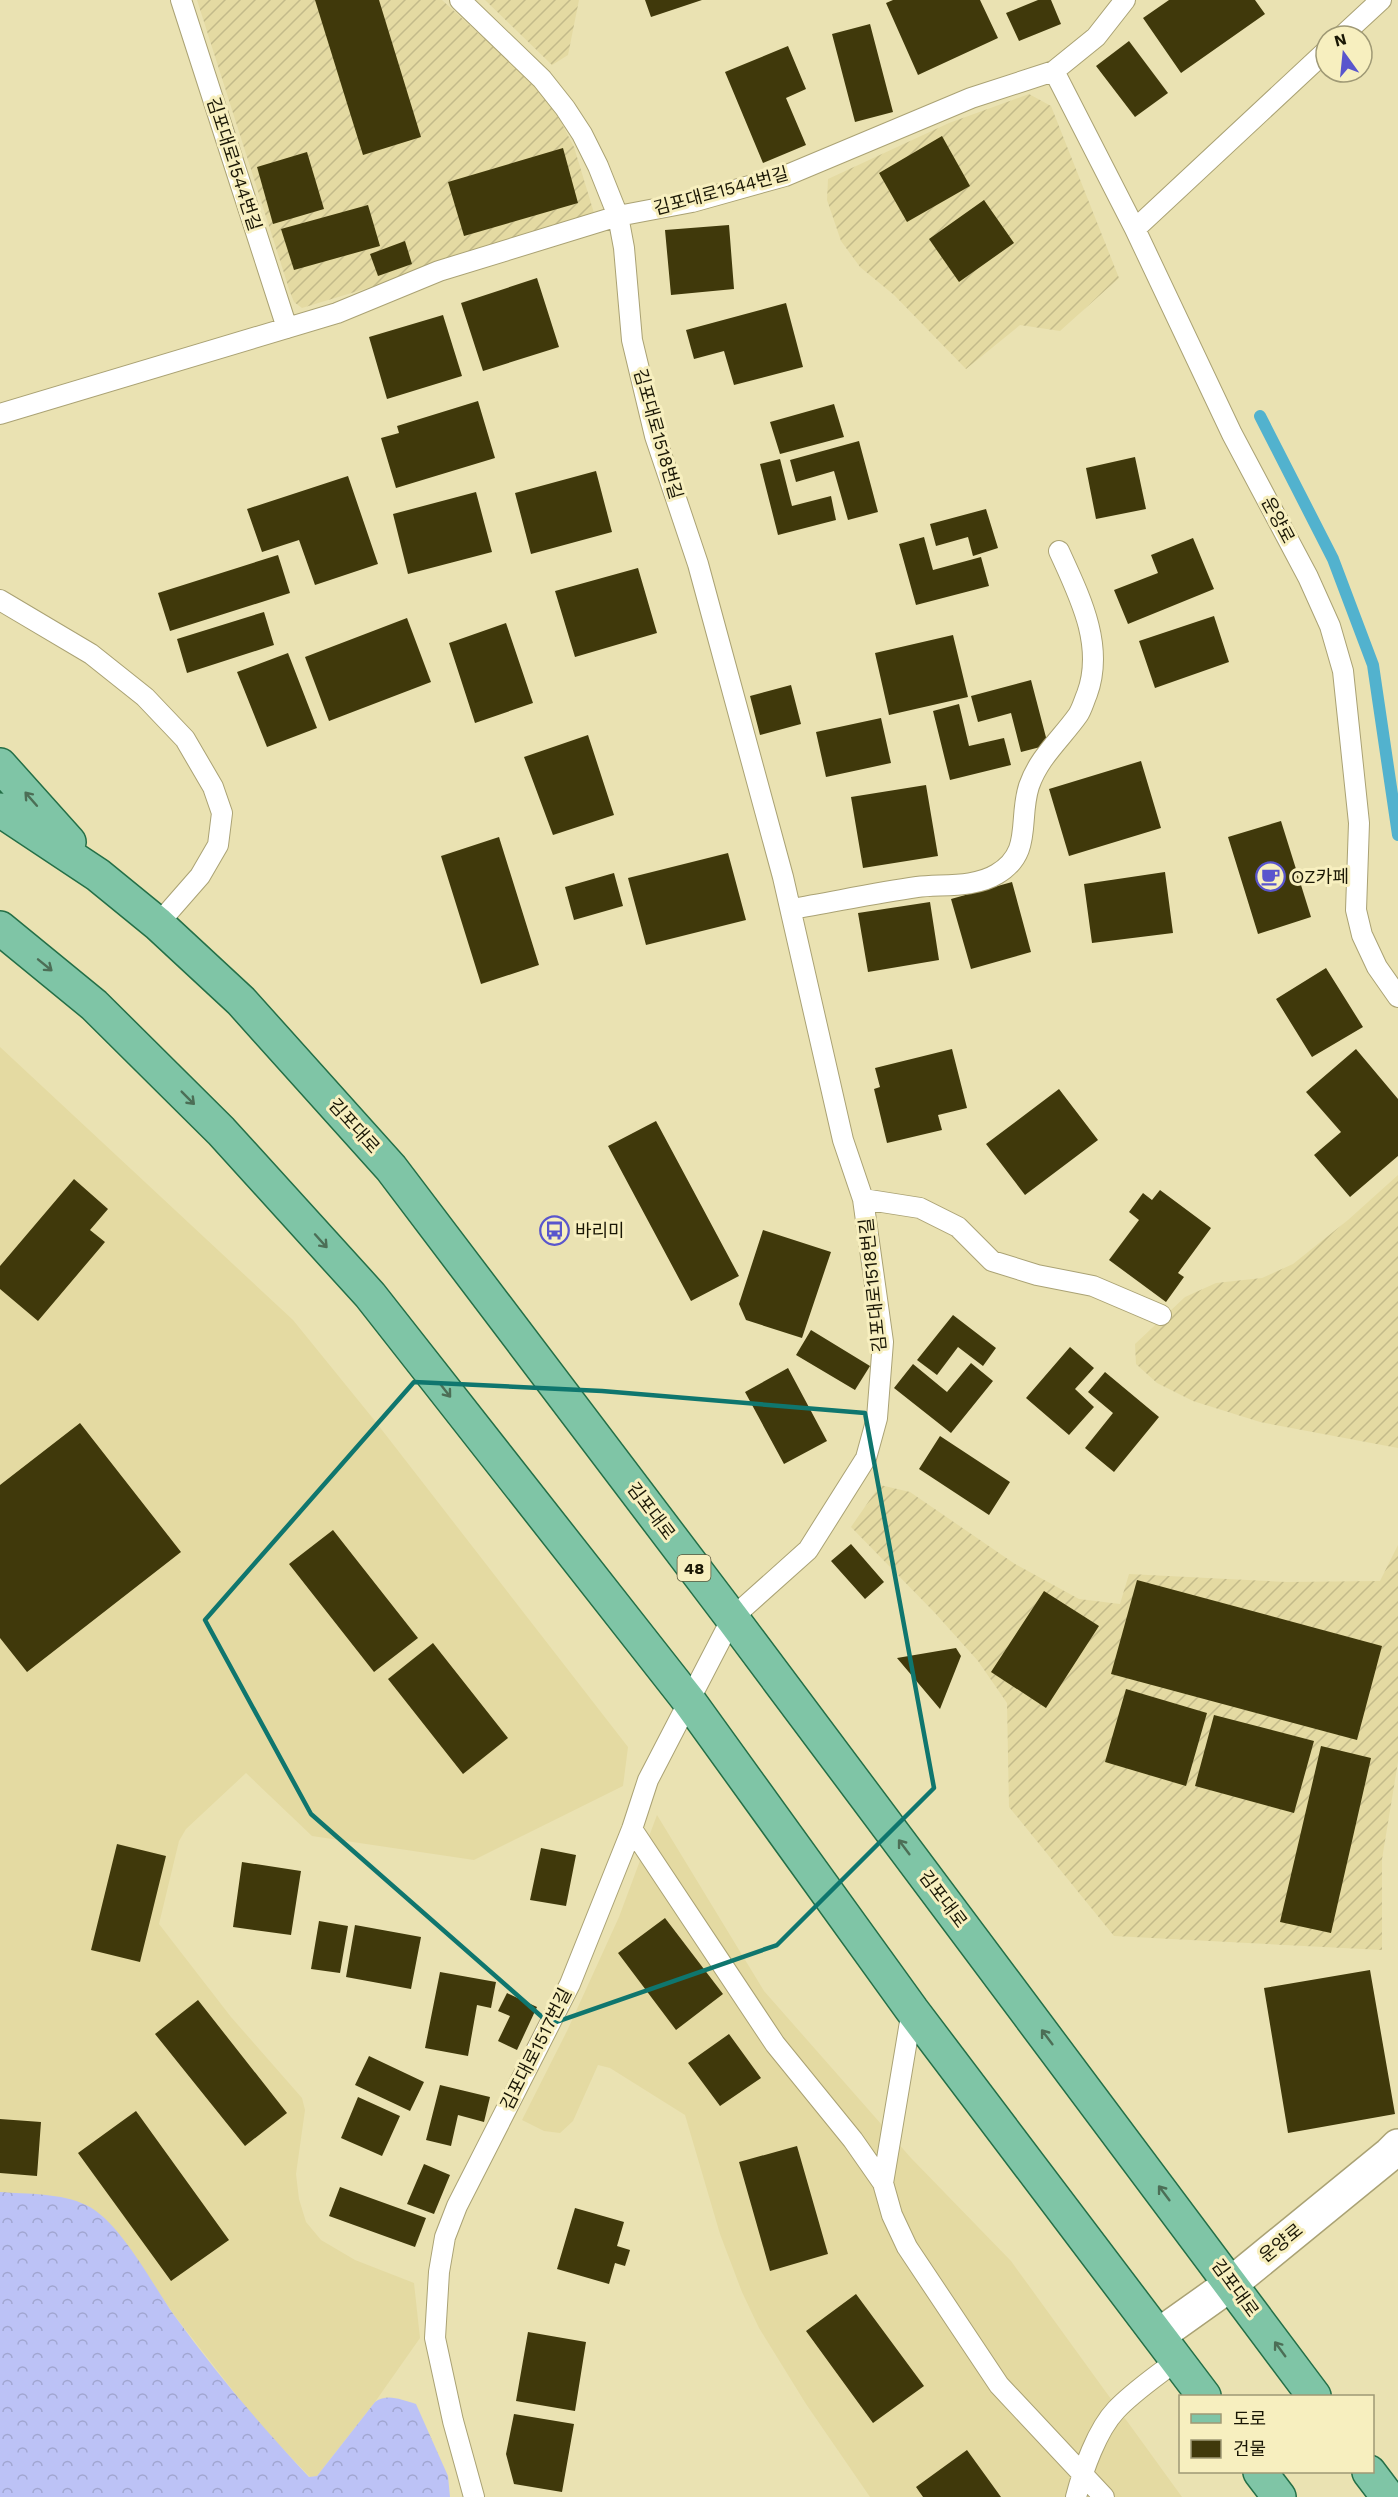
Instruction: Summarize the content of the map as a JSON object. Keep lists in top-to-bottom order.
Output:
{
  "streets": {
    "main road": ["김포대로", "48"],
    "street": ["운양로"],
    "lane": ["김포대로1544번길", "김포대로1518번길", "김포대로1517번길"]
  },
  "crossings": [
    ["김포대로1544번길", "김포대로1518번길"],
    ["김포대로1544번길", "운양로"],
    ["김포대로1518번길", "김포대로"],
    ["김포대로1518번길", "김포대로1517번길"],
    ["운양로", "김포대로"],
    ["김포대로", "김포대로1517번길"]
  ],
  "places": {
    "cafe": ["OZ카페"],
    "bus stop": ["바리미"]
  },
  "legend": ["도로", "건물"],
  "north": "top"
}
